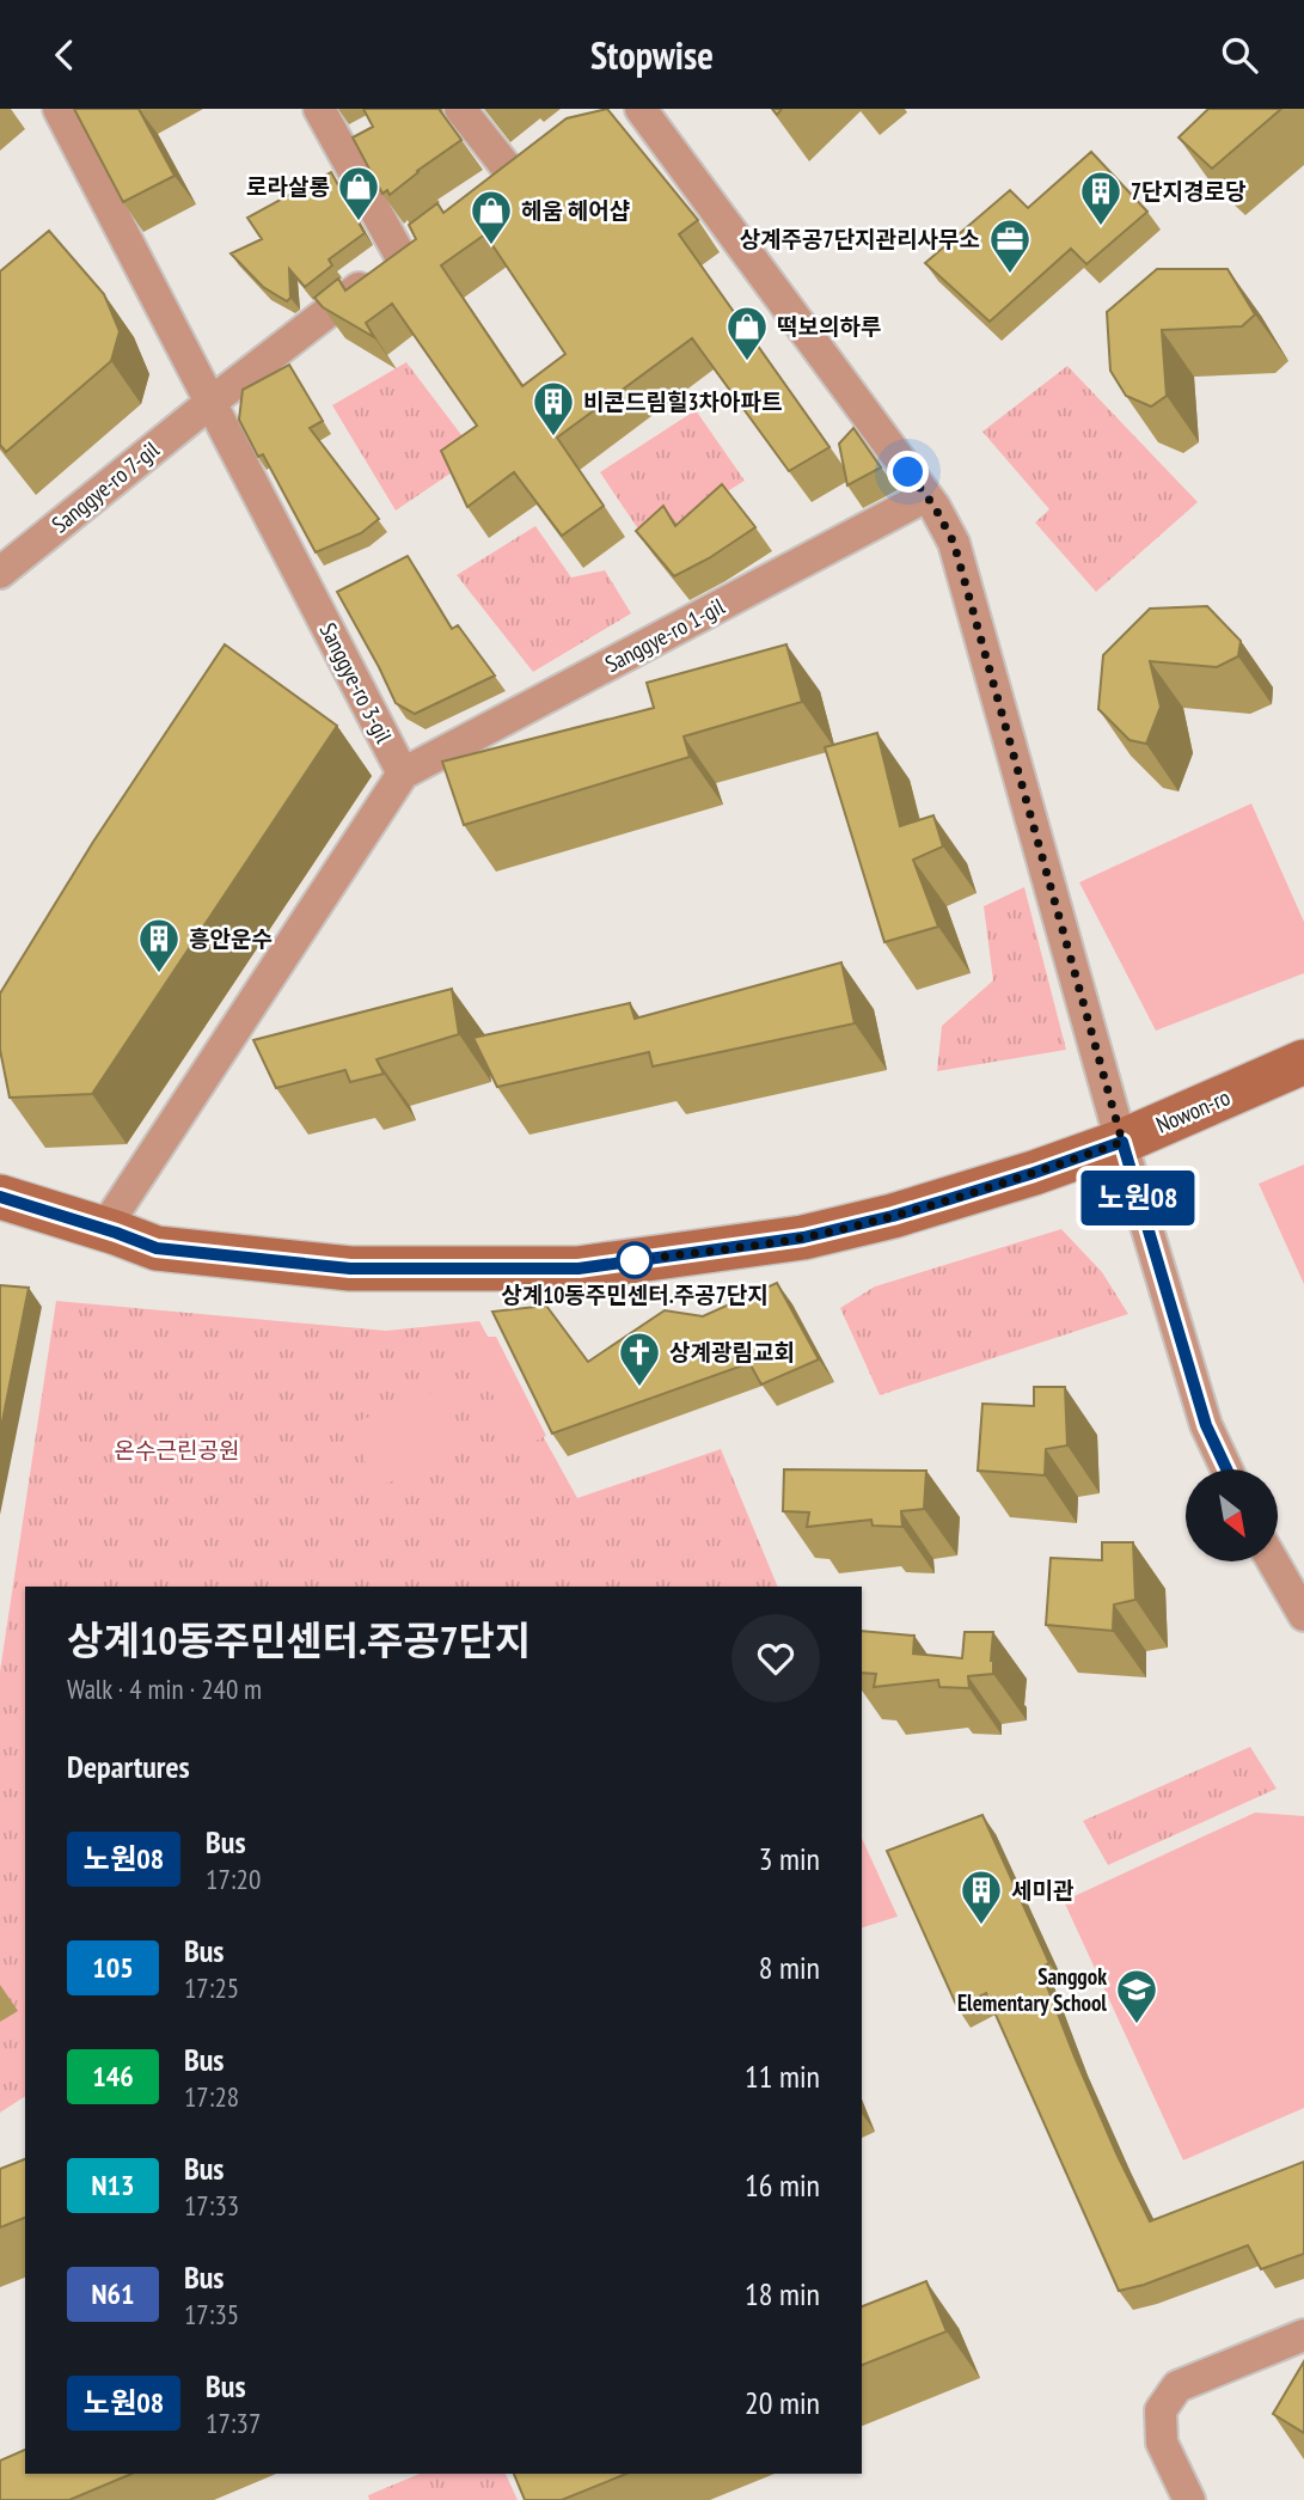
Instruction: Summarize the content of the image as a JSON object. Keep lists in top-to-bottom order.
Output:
{
  "streets": {
    "main road": ["Nowon-ro"],
    "street": ["Sanggye-ro 7-gil", "Sanggye-ro 1-gil", "Sanggye-ro 3-gil"]
  },
  "crossings": [
    ["Sanggye-ro 7-gil", "Sanggye-ro 3-gil"],
    ["Sanggye-ro 1-gil", "Sanggye-ro 3-gil"]
  ],
  "parks": ["온수근린공원"],
  "places": {
    "shop": ["로라살롱", "헤움 헤어샵", "떡보의하루"],
    "building": [
      "7단지경로당",
      "비콘드림힐3차아파트",
      "흥안운수",
      "세미관"
    ],
    "office": ["상계주공7단지관리사무소"],
    "other": ["상계10동주민센터.주공7단지"],
    "church": ["상계광림교회"],
    "school or university": ["Sanggok Elementary School"]
  },
  "lines": ["bus line 노원08"],
  "north": "bottom right",
  "page": {
    "header": "Stopwise",
    "on_map": "노원08",
    "heading": [
      ["상계10동주민센터.주공7단지", "Walk · 4 min · 240 m"],
      "Departures"
    ],
    "list": [
      {
        "mark": "노원08",
        "name": "Bus",
        "note": "17:20",
        "value": "3 min"
      },
      {
        "mark": "105",
        "name": "Bus",
        "note": "17:25",
        "value": "8 min"
      },
      {
        "mark": "146",
        "name": "Bus",
        "note": "17:28",
        "value": "11 min"
      },
      {
        "mark": "N13",
        "name": "Bus",
        "note": "17:33",
        "value": "16 min"
      },
      {
        "mark": "N61",
        "name": "Bus",
        "note": "17:35",
        "value": "18 min"
      },
      {
        "mark": "노원08",
        "name": "Bus",
        "note": "17:37",
        "value": "20 min"
      }
    ]
  }
}
